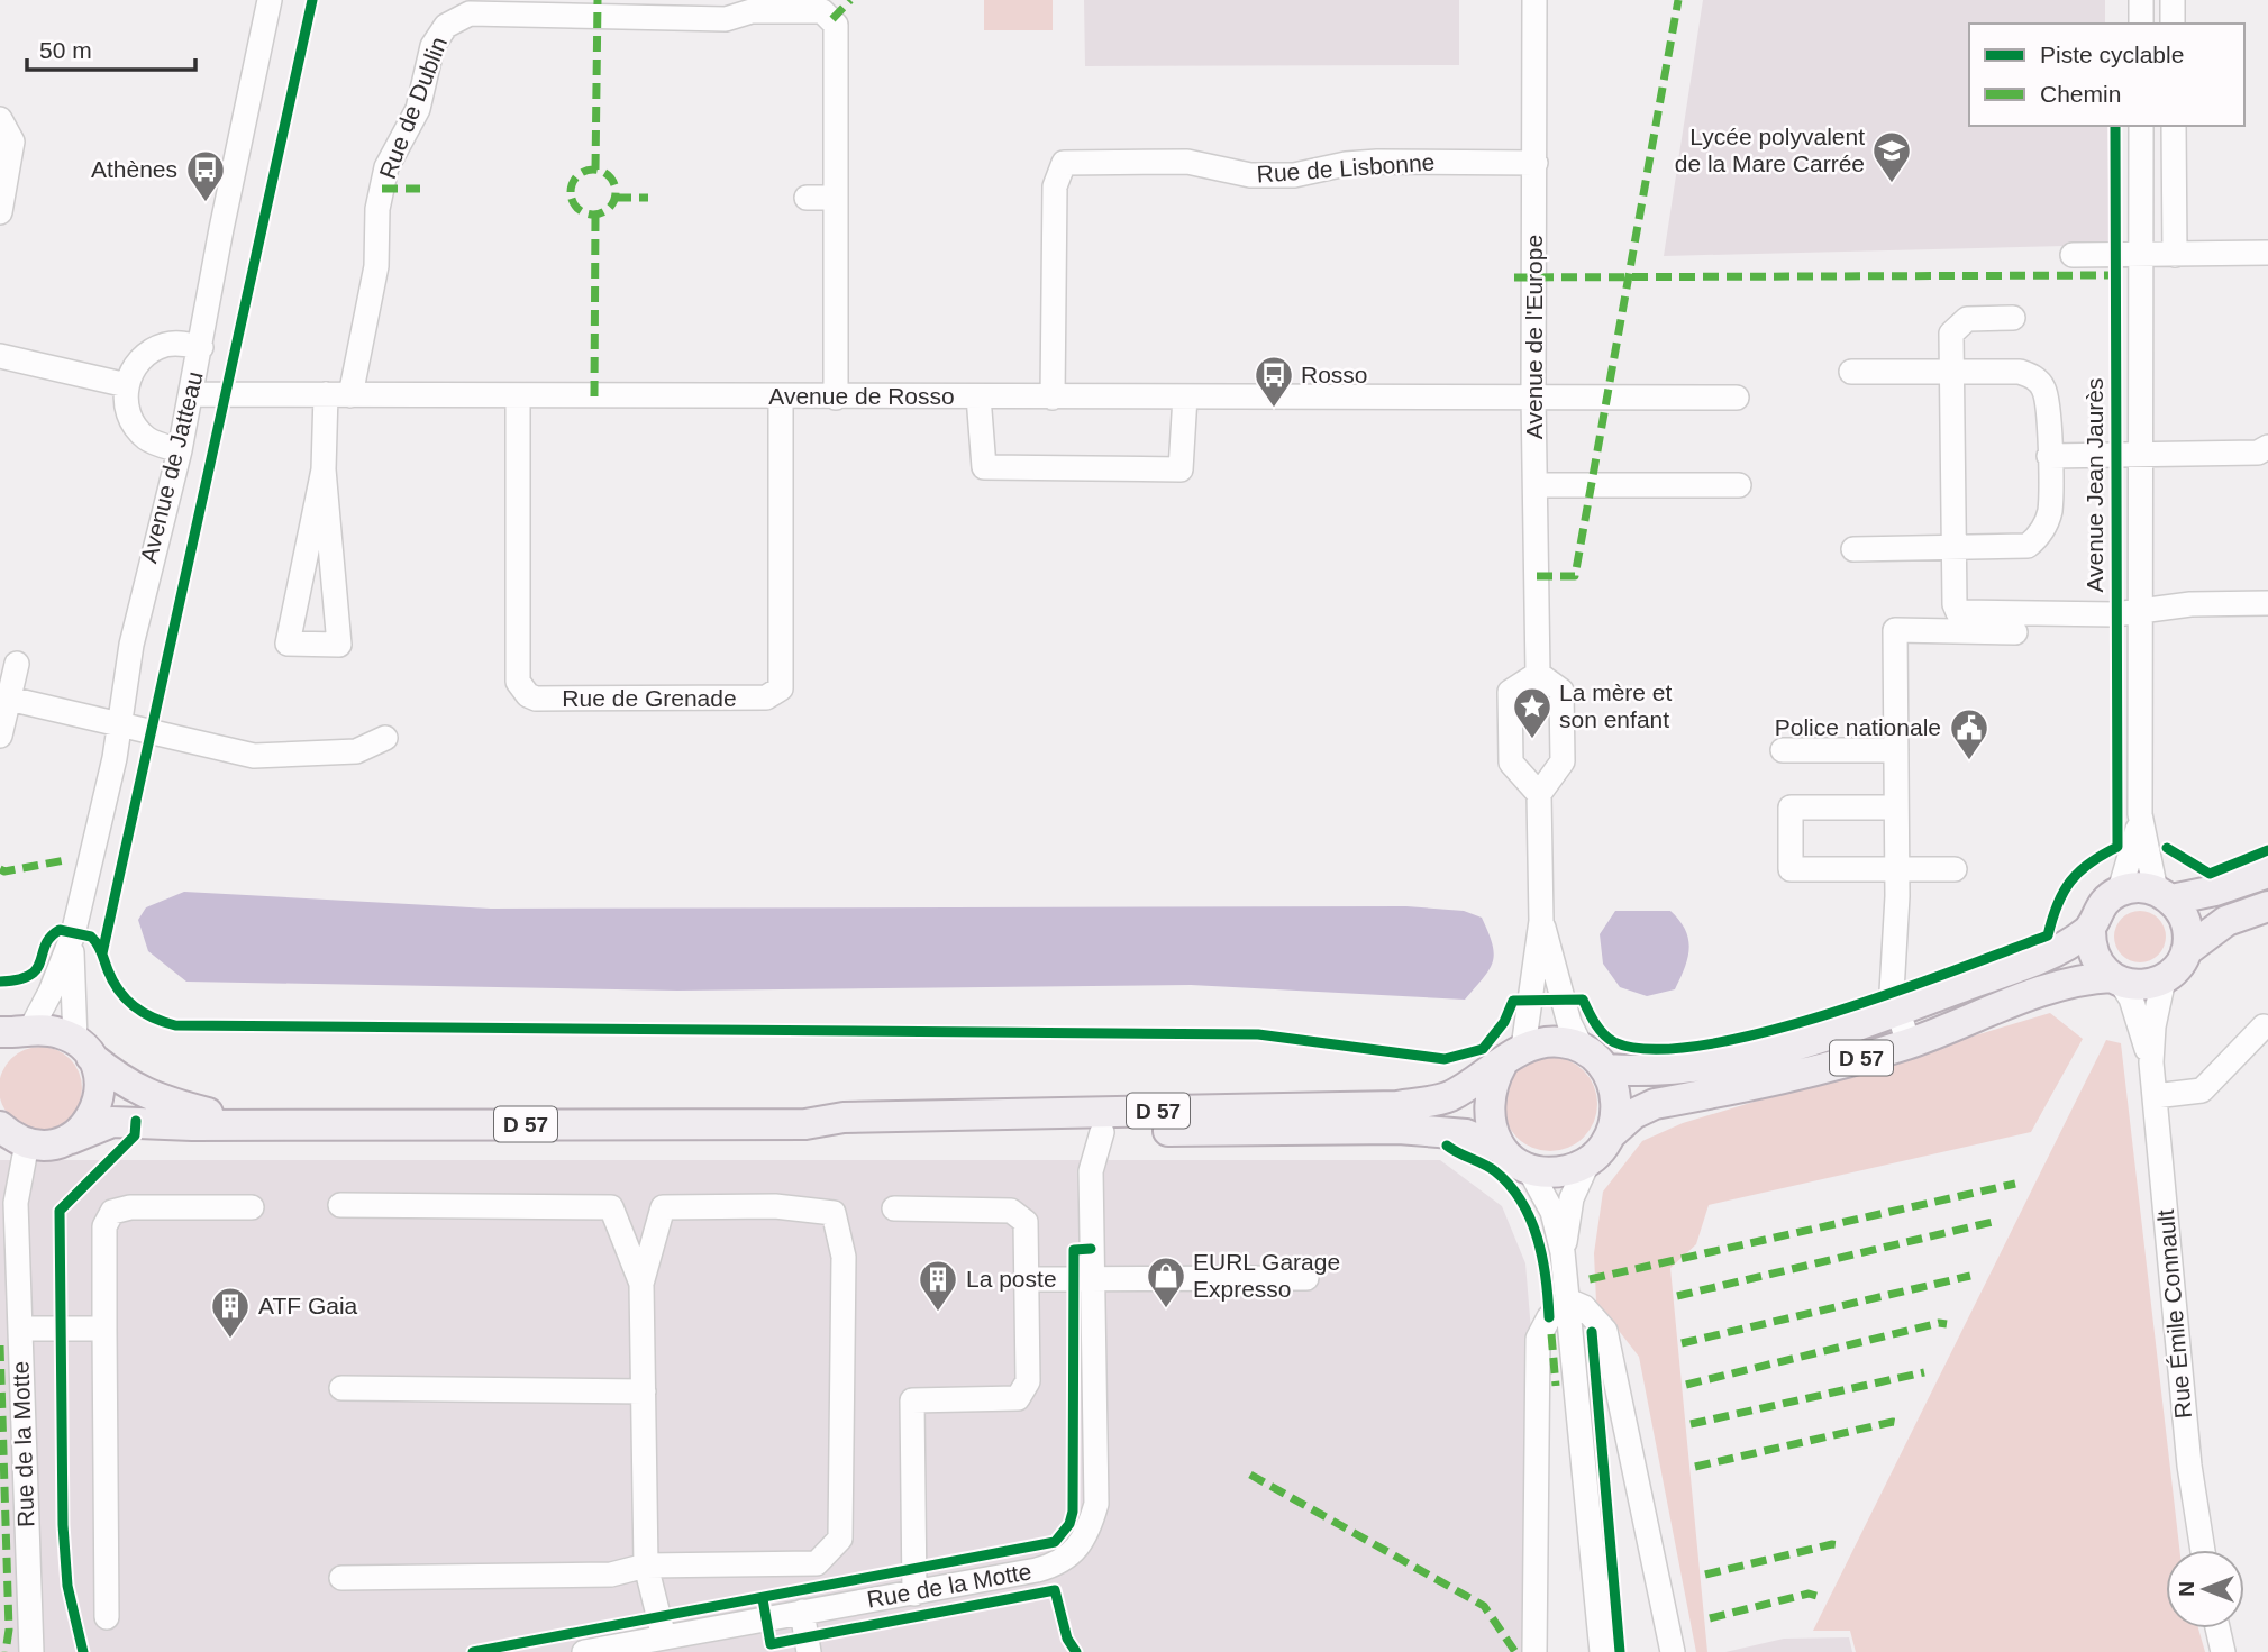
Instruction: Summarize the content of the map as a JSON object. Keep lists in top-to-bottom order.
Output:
{
  "streets": {
    "main road": ["D 57"],
    "street": [
      "Rue de Dublin",
      "Rue de Lisbonne",
      "Avenue de l'Europe",
      "Avenue de Rosso",
      "Avenue de Jatteau",
      "Avenue Jean Jaurès",
      "Rue de Grenade",
      "Rue Émile Connault",
      "Rue de la Motte"
    ]
  },
  "crossings": [
    ["Rue de Dublin", "Avenue de Rosso"],
    ["Rue de Lisbonne", "Avenue de l'Europe"],
    ["Rue de Lisbonne", "Avenue de Rosso"],
    ["Avenue de l'Europe", "Avenue de Rosso"],
    ["Avenue de Rosso", "Avenue de Jatteau"],
    ["Avenue de Rosso", "Rue de Grenade"],
    ["Avenue de Jatteau", "D 57"],
    ["Avenue Jean Jaurès", "D 57"],
    ["Avenue Jean Jaurès", "Rue Émile Connault"],
    ["D 57", "Rue Émile Connault"],
    ["D 57", "Rue de la Motte"]
  ],
  "places": {
    "school or university": ["Lycée polyvalent de la Mare Carrée"],
    "bus stop": ["Athènes", "Rosso"],
    "place": ["La mère et son enfant"],
    "public building": ["Police nationale"],
    "shop": ["EURL Garage Expresso"],
    "building": ["La poste", "ATF Gaia"]
  },
  "legend": ["Piste cyclable", "Chemin"],
  "scale_bar": "50 m",
  "north": "left"
}
